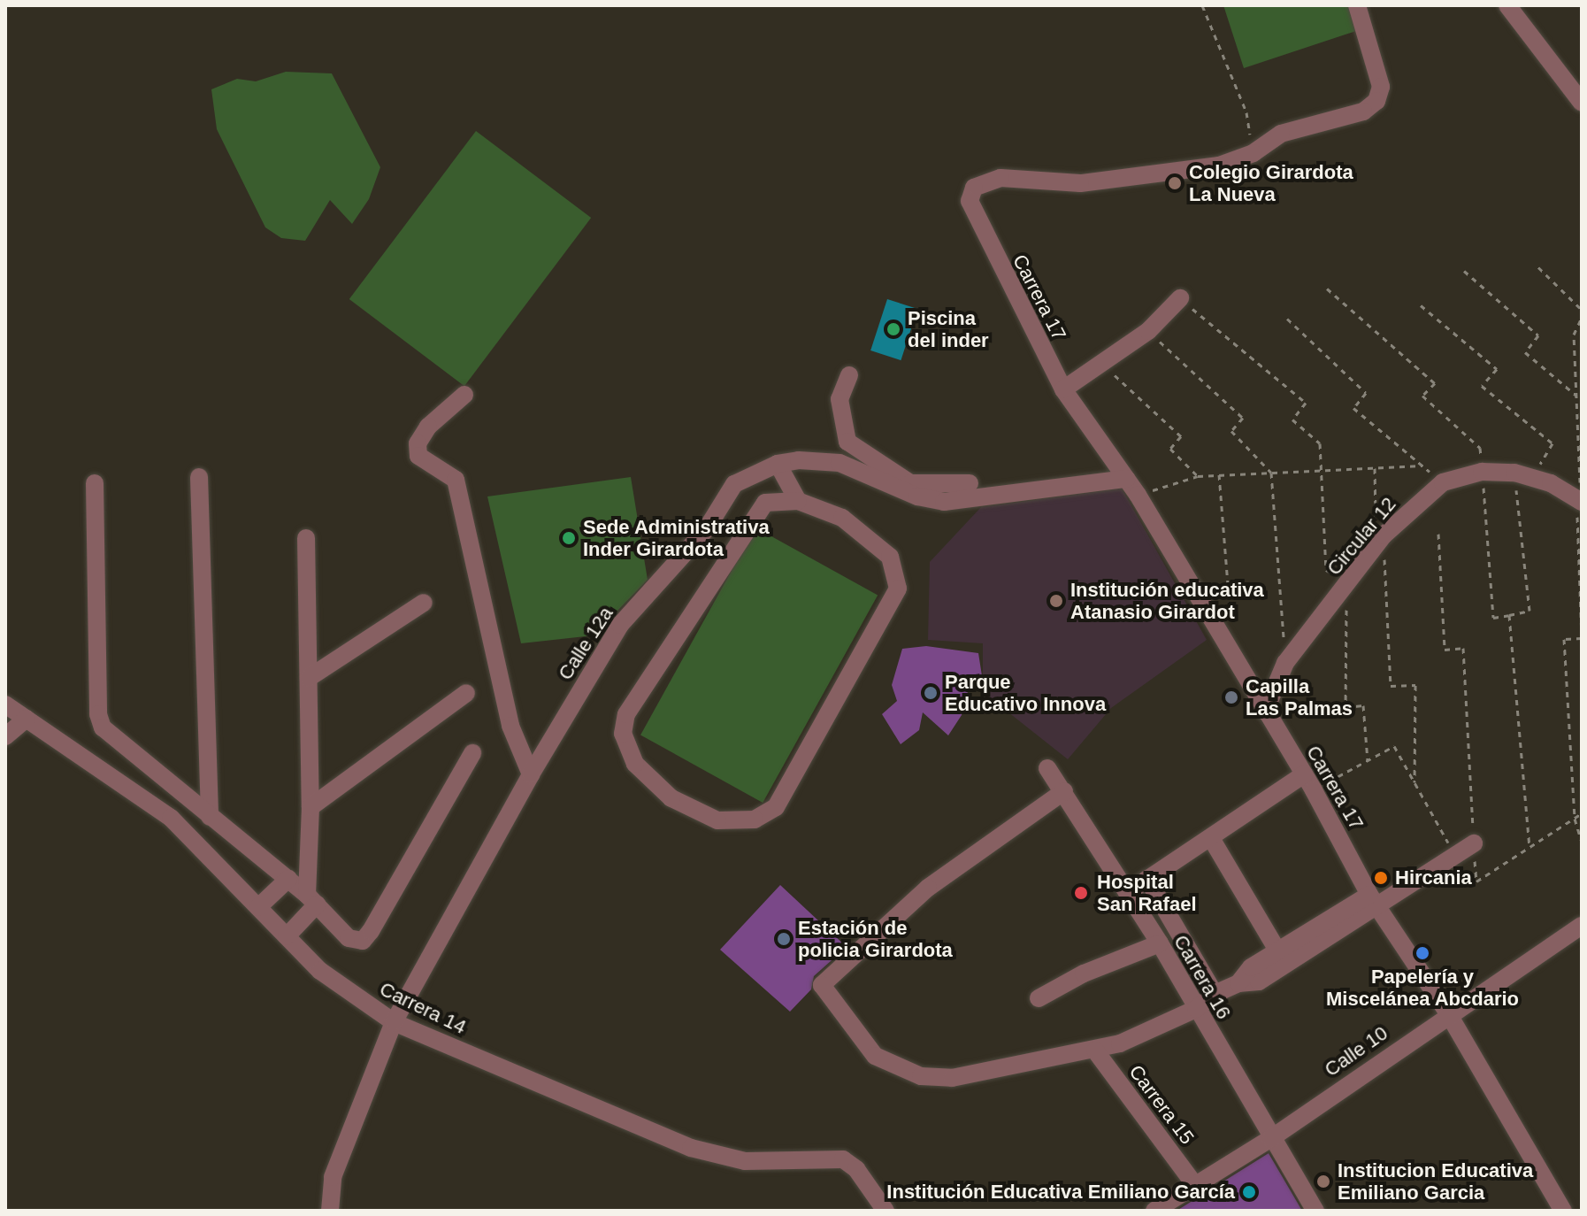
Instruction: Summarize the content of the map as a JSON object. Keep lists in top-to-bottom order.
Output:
{
  "streets": {
    "street": [
      "Carrera 17",
      "Circular 12",
      "Calle 12a",
      "Carrera 16",
      "Carrera 14",
      "Calle 10",
      "Carrera 15"
    ]
  },
  "crossings": [
    ["Carrera 17", "Circular 12"],
    ["Carrera 17", "Calle 12a"],
    ["Carrera 17", "Calle 10"],
    ["Calle 12a", "Carrera 14"],
    ["Carrera 16", "Calle 10"],
    ["Calle 10", "Carrera 15"]
  ],
  "places": [
    "Colegio Girardota La Nueva",
    "Piscina del inder",
    "Sede Administrativa Inder Girardota",
    "Institución educativa Atanasio Girardot",
    "Parque Educativo Innova",
    "Capilla Las Palmas",
    "Hircania",
    "Hospital San Rafael",
    "Estación de policia Girardota",
    "Papelería y Miscelánea Abcdario",
    "Institucion Educativa Emiliano Garcia",
    "Institución Educativa Emiliano García"
  ]
}
